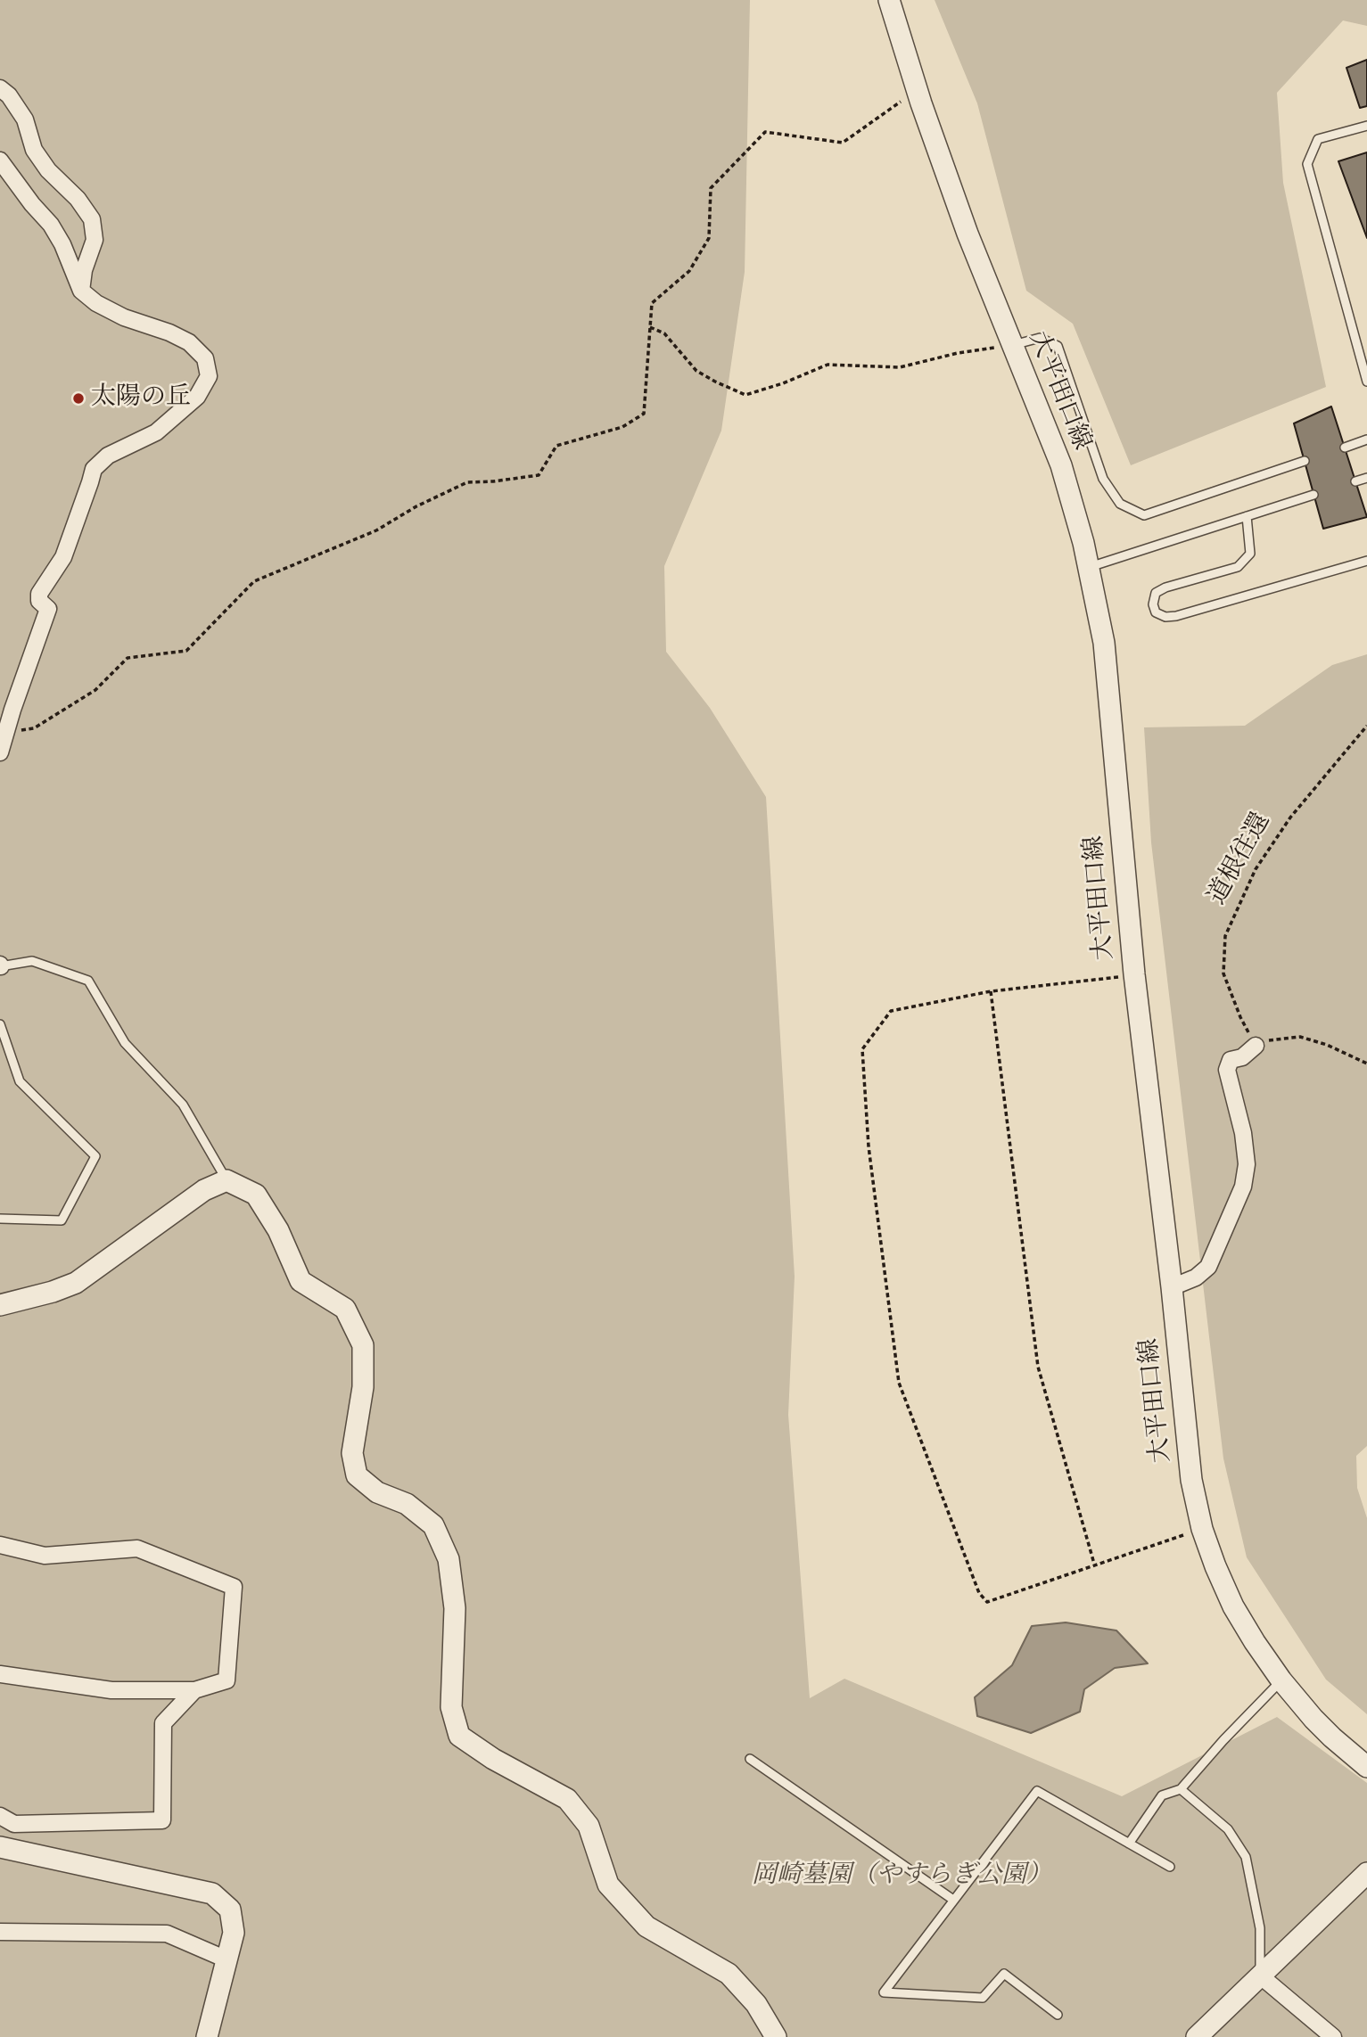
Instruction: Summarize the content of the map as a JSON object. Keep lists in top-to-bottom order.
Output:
{
  "streets": {
    "street": ["大平田口線"],
    "path": ["道根往還"]
  },
  "parks": ["岡崎墓園（やすらぎ公園）"],
  "places": ["太陽の丘"]
}
